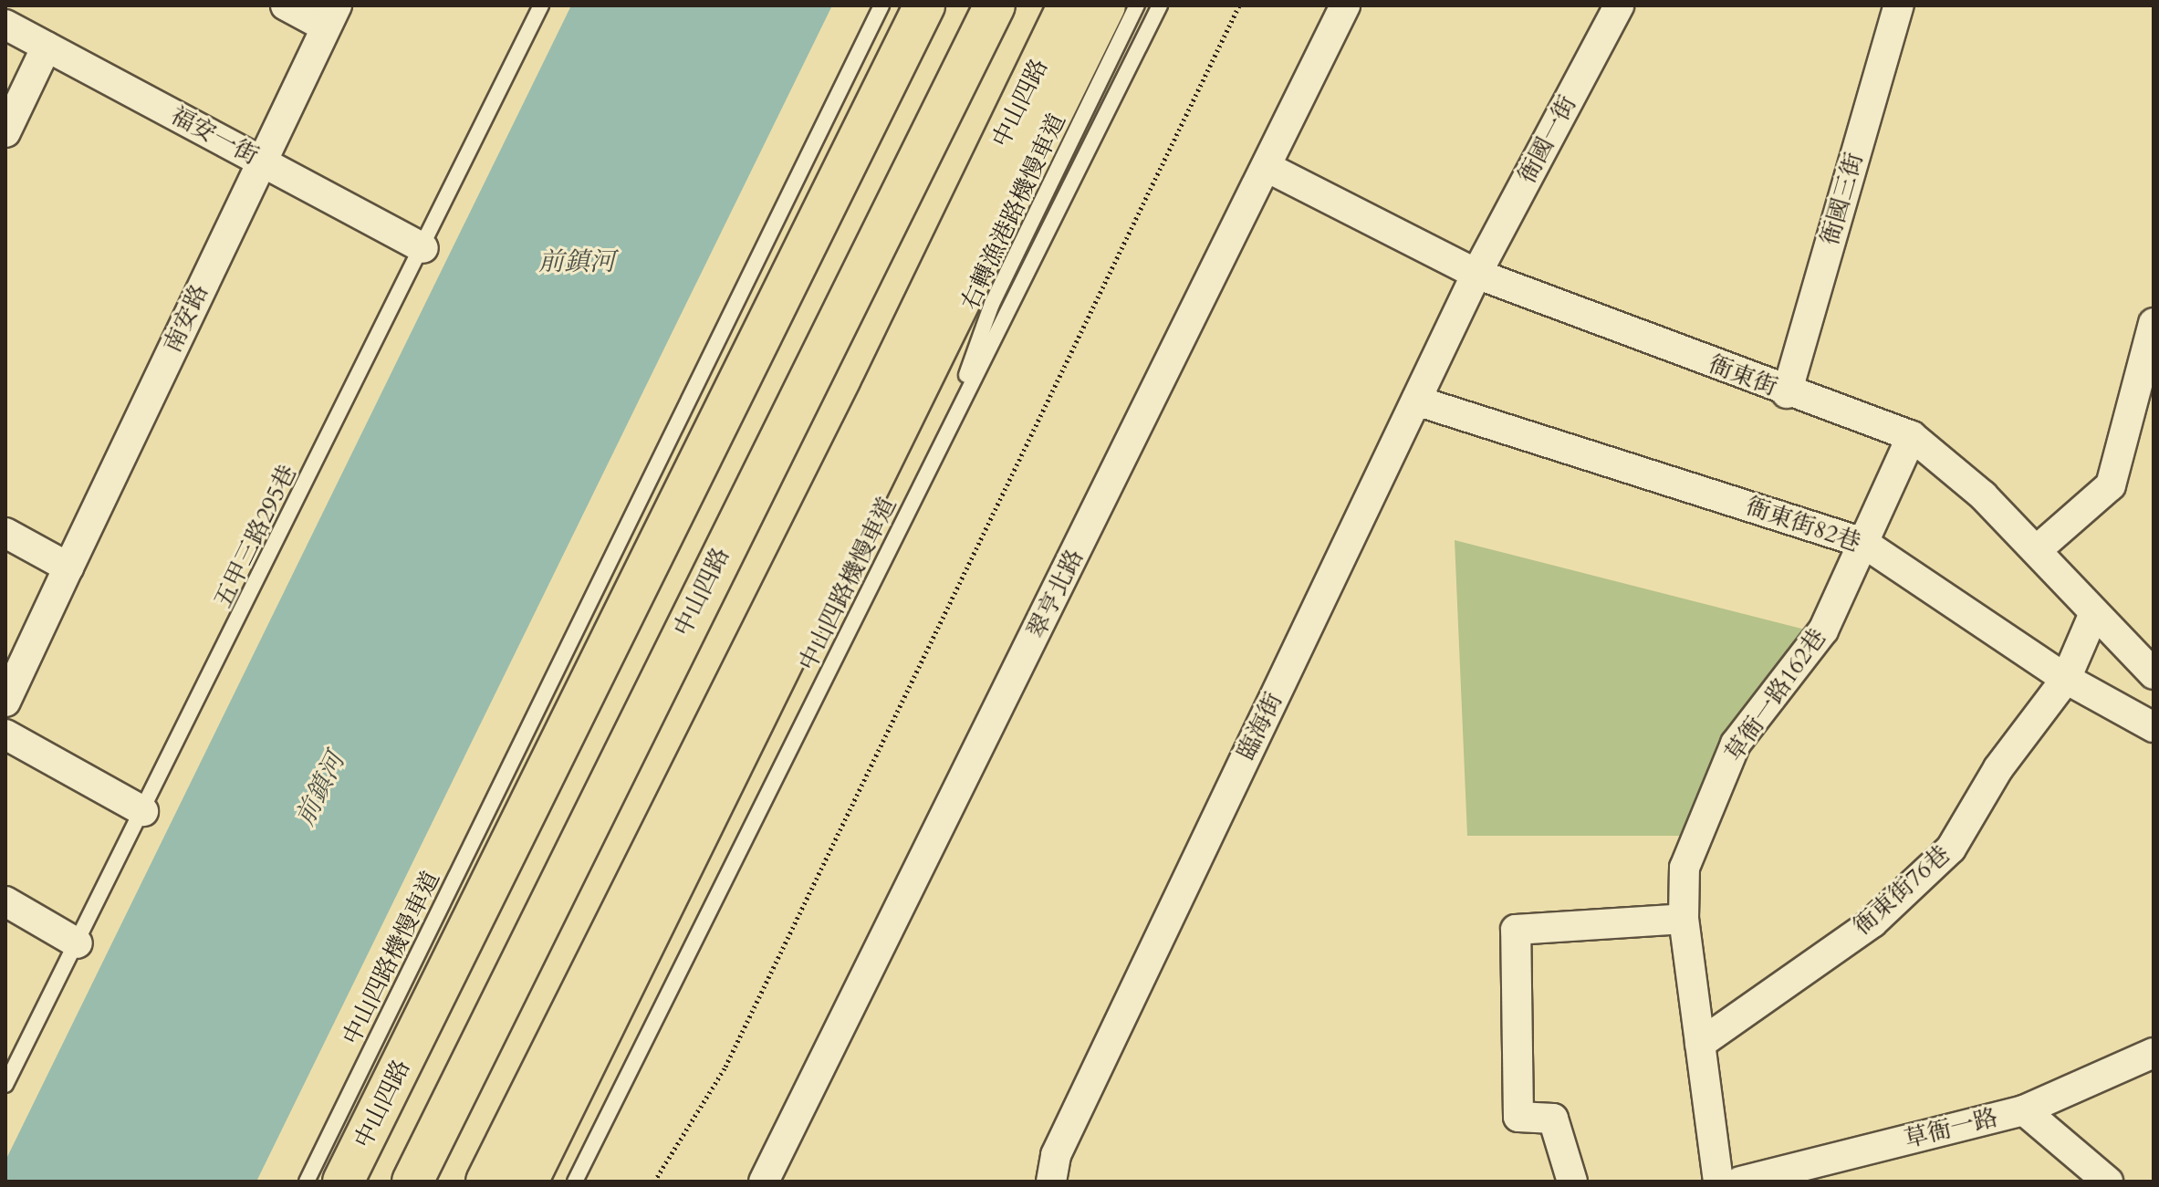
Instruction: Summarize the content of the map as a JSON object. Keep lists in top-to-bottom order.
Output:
{
  "streets": {
    "main road": ["中山四路"],
    "street": [
      "福安一街",
      "衙國一街",
      "衙國三街",
      "南安路",
      "衙東街",
      "衙東街82巷",
      "翠亨北路",
      "草衙一路162巷",
      "臨海街",
      "衙東街76巷",
      "草衙一路"
    ],
    "lane": ["右轉漁港路機慢車道", "五甲三路295巷", "中山四路機慢車道"]
  },
  "crossings": [
    ["福安一街", "南安路"],
    ["福安一街", "五甲三路295巷"],
    ["衙國一街", "衙東街"],
    ["衙國一街", "臨海街"],
    ["衙國三街", "衙東街"],
    ["右轉漁港路機慢車道", "中山四路機慢車道"],
    ["衙東街", "翠亨北路"],
    ["衙東街", "草衙一路162巷"],
    ["衙東街", "臨海街"],
    ["衙東街", "衙東街76巷"],
    ["衙東街82巷", "草衙一路162巷"],
    ["衙東街82巷", "臨海街"],
    ["衙東街82巷", "衙東街76巷"],
    ["草衙一路162巷", "衙東街76巷"]
  ],
  "water": ["前鎮河"]
}
